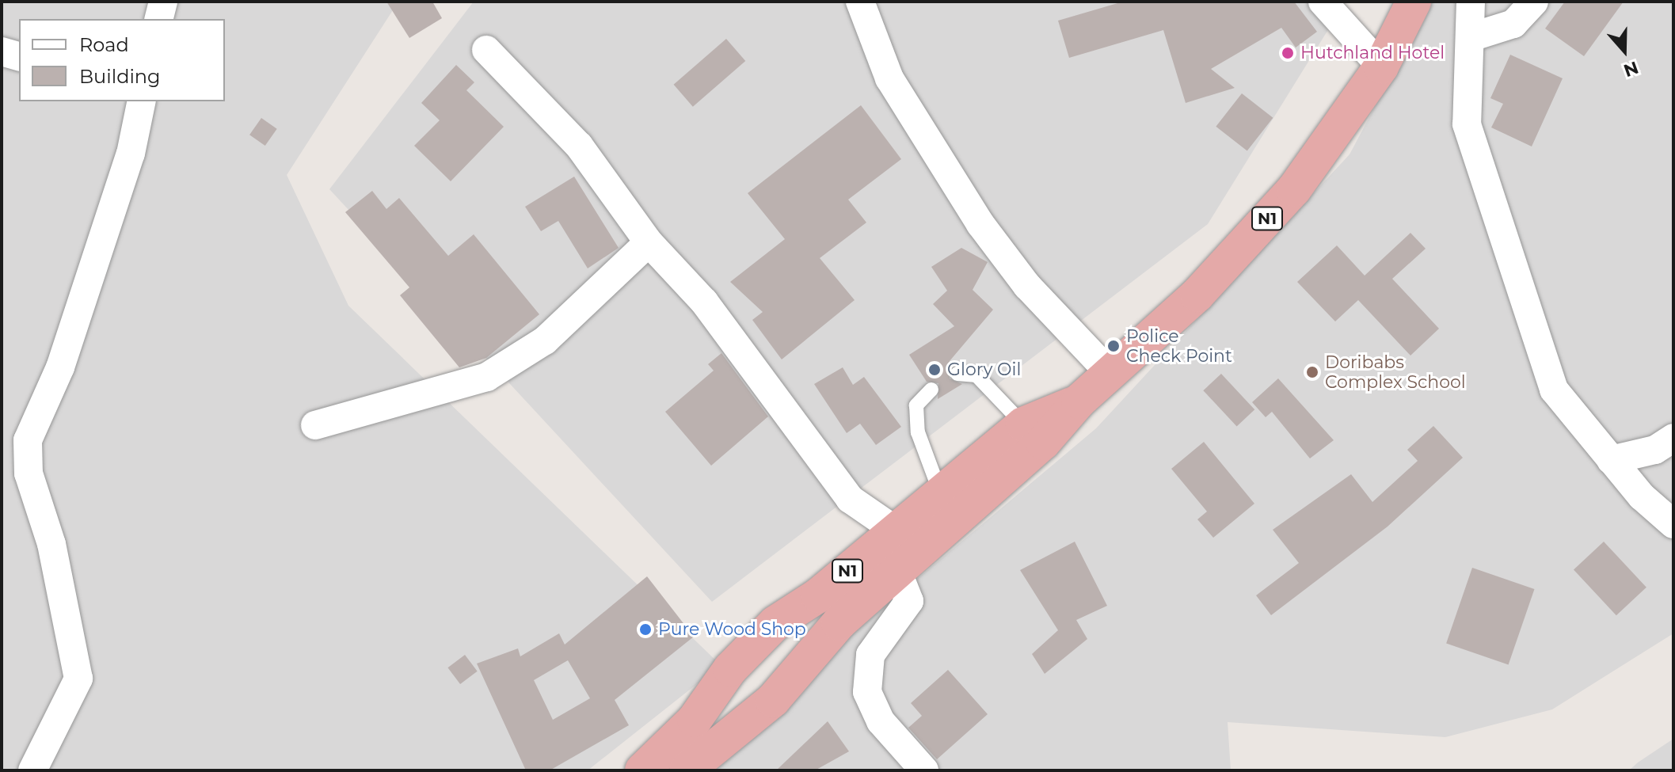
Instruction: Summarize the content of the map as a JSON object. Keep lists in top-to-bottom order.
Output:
{
  "streets": {
    "highway": ["N1"]
  },
  "places": [
    "Hutchland Hotel",
    "Police Check Point",
    "Glory Oil",
    "Doribabs Complex School",
    "Pure Wood Shop"
  ],
  "legend": ["Road", "Building"],
  "north": "bottom"
}
